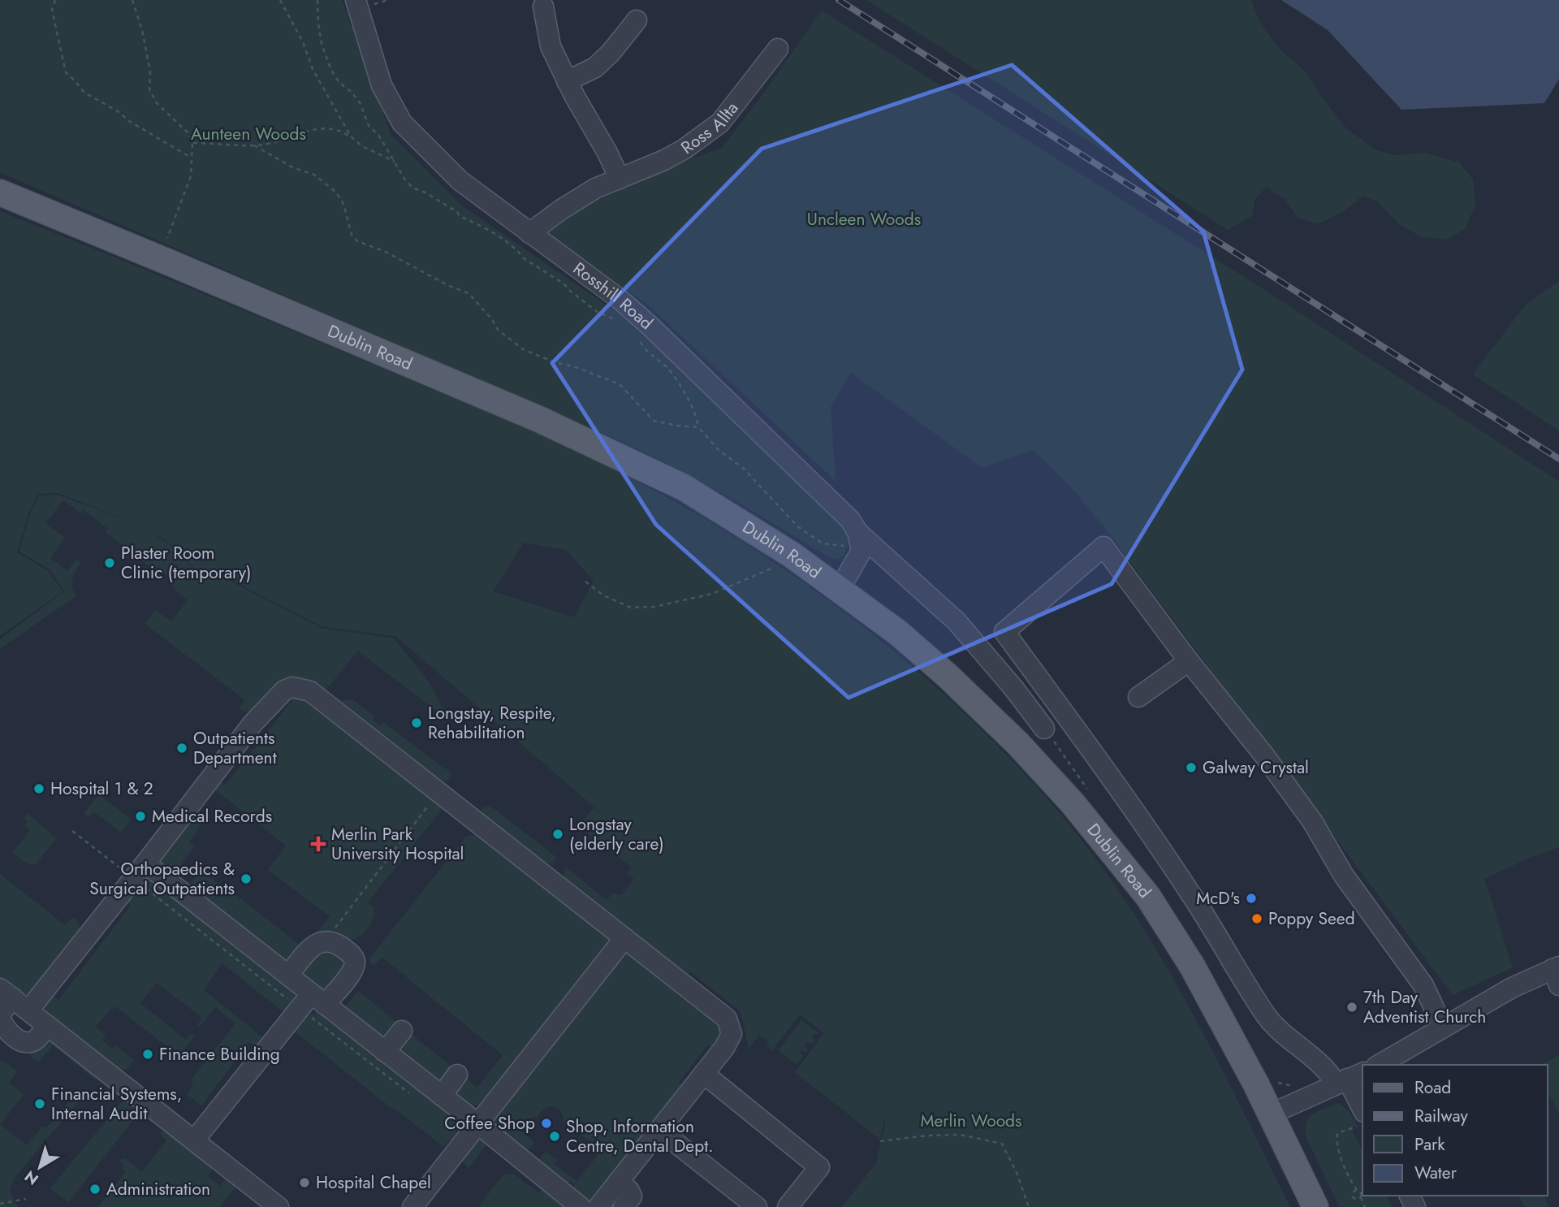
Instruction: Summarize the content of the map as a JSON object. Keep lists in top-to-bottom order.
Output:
{
  "streets": {
    "main road": ["Dublin Road"],
    "street": ["Ross Allta", "Rosshill Road"]
  },
  "crossings": [
    ["Ross Allta", "Rosshill Road"]
  ],
  "parks": ["Aunteen Woods", "Uncleen Woods", "Merlin Woods"],
  "places": {
    "other": [
      "Plaster Room Clinic (temporary)",
      "Longstay, Respite, Rehabilitation",
      "Outpatients Department",
      "Galway Crystal",
      "Hospital 1 & 2",
      "Medical Records",
      "Longstay (elderly care)",
      "Orthopaedics & Surgical Outpatients",
      "McD's",
      "Poppy Seed",
      "7th Day Adventist Church",
      "Finance Building",
      "Financial Systems, Internal Audit",
      "Coffee Shop",
      "Shop, Information Centre, Dental Dept.",
      "Hospital Chapel",
      "Administration"
    ],
    "health": ["Merlin Park University Hospital"]
  },
  "legend": [
    "Road",
    "Railway",
    "Park",
    "Water"
  ],
  "north": "bottom left"
}
